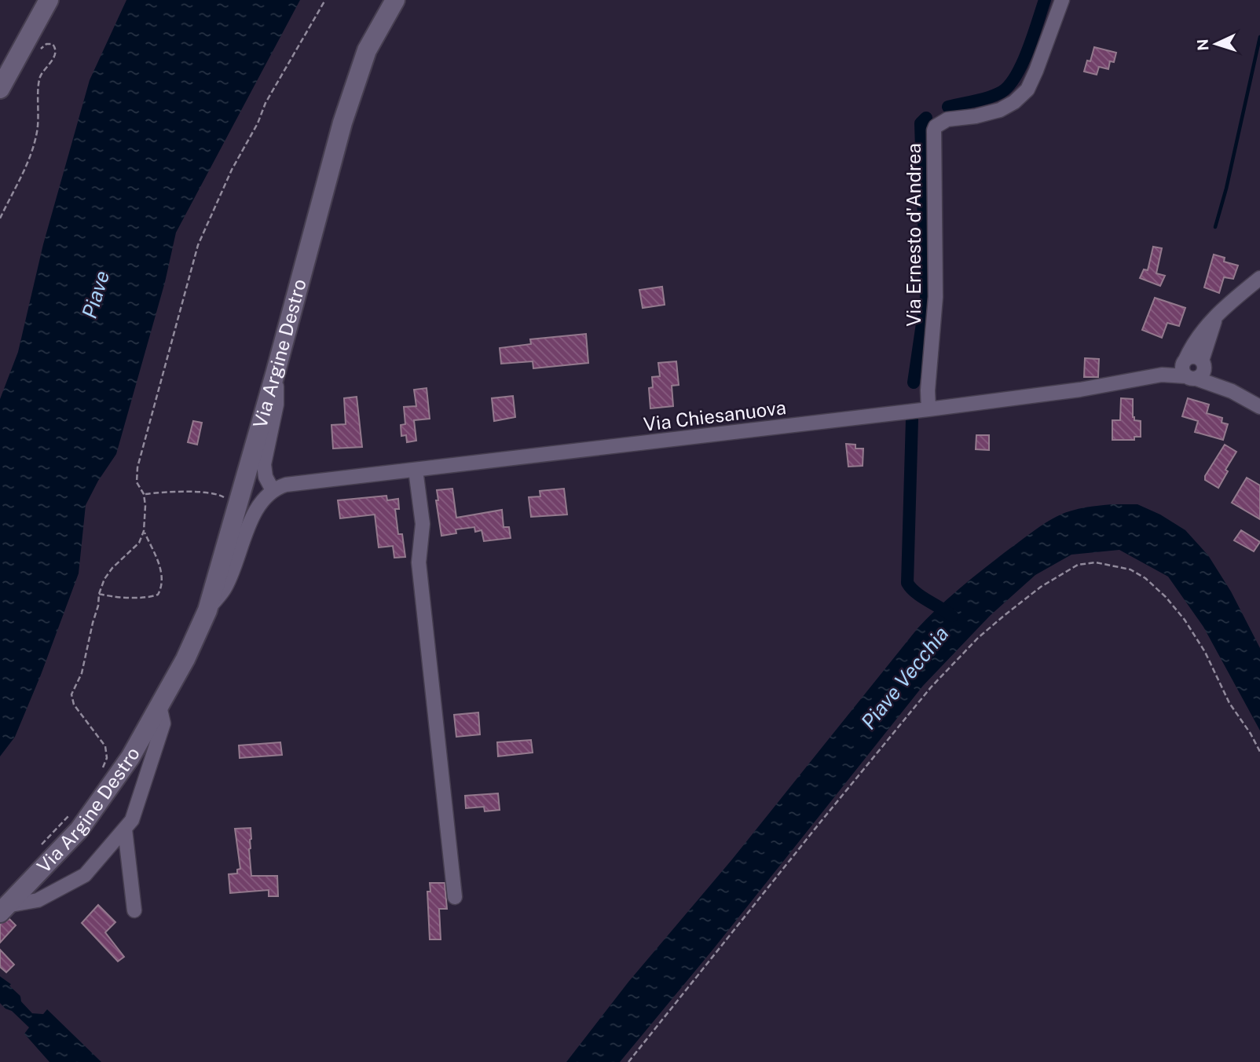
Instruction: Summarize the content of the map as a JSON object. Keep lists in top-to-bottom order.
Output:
{
  "streets": {
    "street": ["Via Ernesto d'Andrea", "Via Argine Destro", "Via Chiesanuova"]
  },
  "crossings": [
    ["Via Ernesto d'Andrea", "Via Chiesanuova"]
  ],
  "water": ["Piave", "Piave Vecchia"],
  "north": "left"
}
